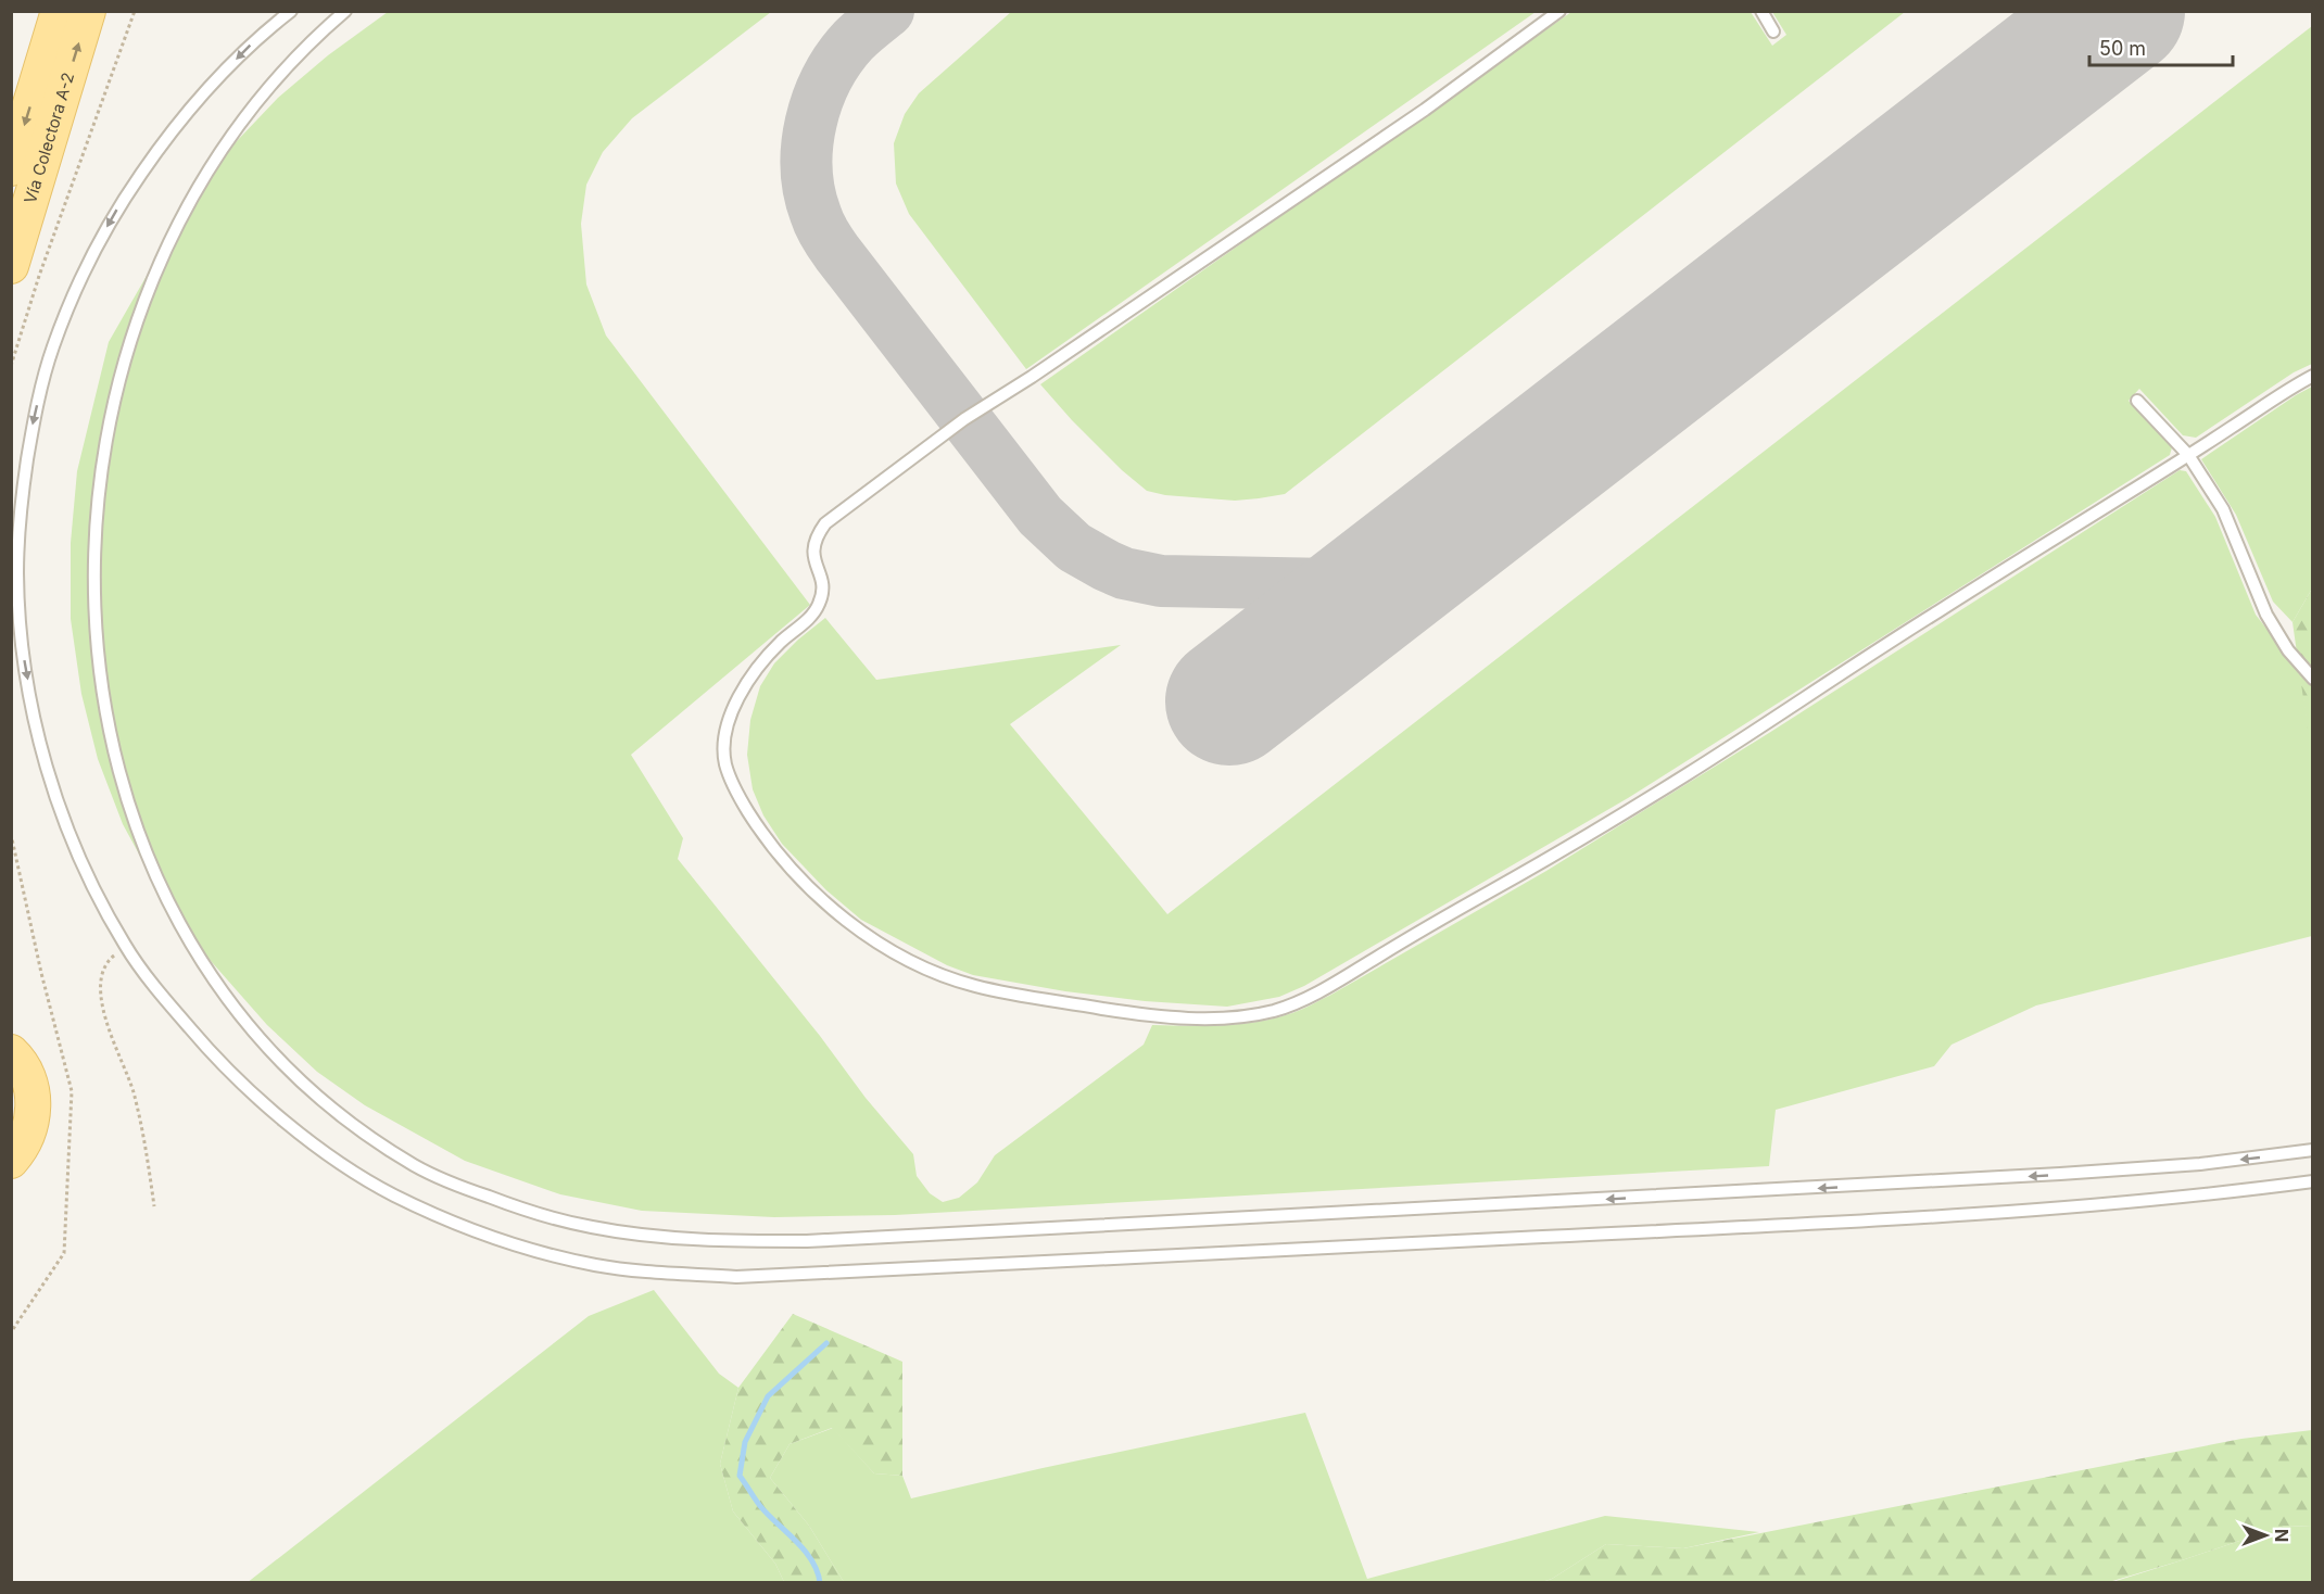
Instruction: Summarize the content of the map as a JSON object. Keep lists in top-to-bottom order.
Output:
{
  "streets": {
    "main road": ["Vía Colectora A-2"]
  },
  "scale_bar": "50 m",
  "north": "right"
}
